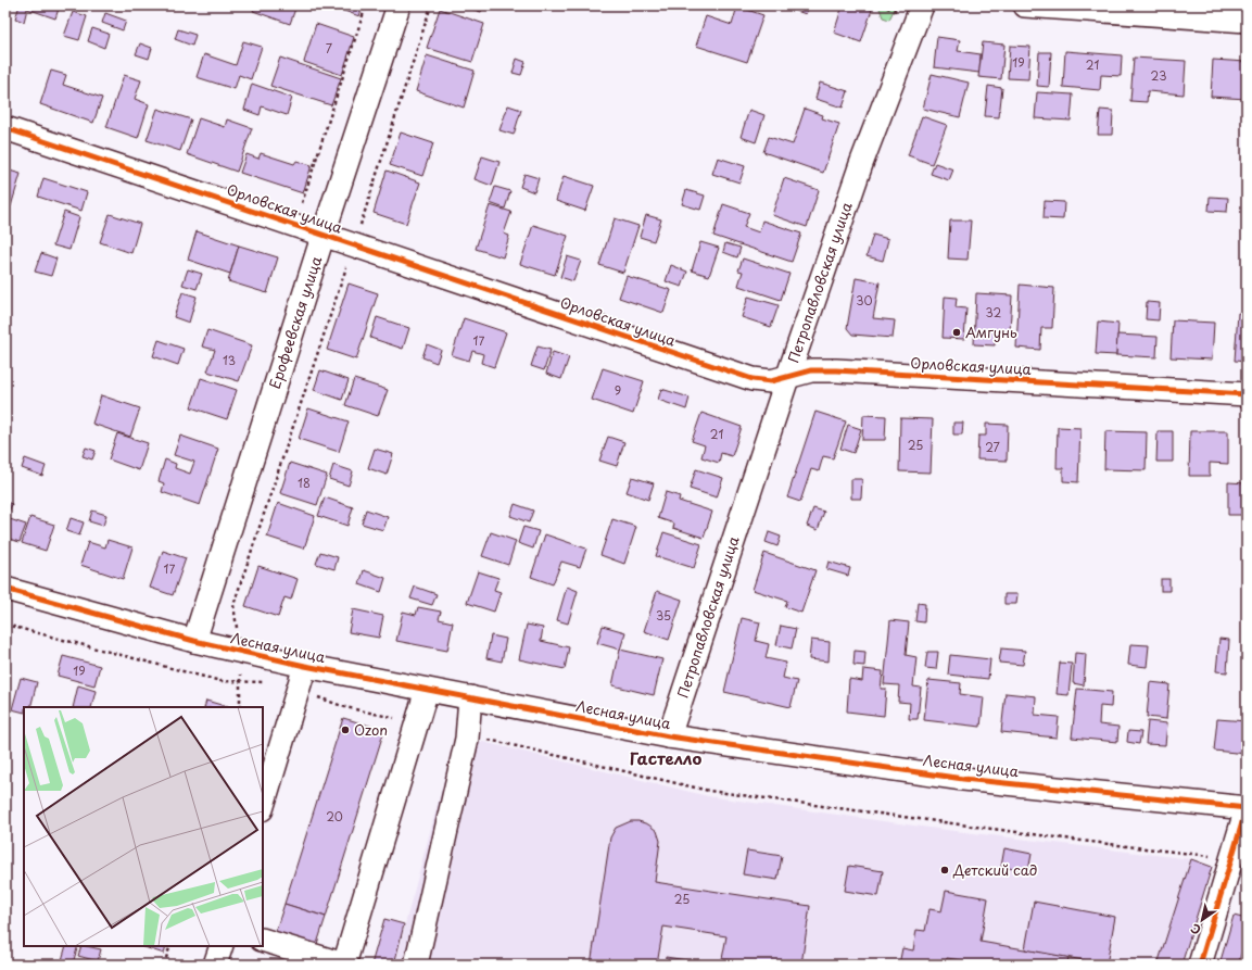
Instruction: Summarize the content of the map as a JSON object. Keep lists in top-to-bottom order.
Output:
{
  "streets": {
    "street": [
      "Орловская улица",
      "Петропавловская улица",
      "Ерофеевская улица",
      "Лесная улица"
    ]
  },
  "crossings": [
    ["Орловская улица", "Петропавловская улица"],
    ["Орловская улица", "Ерофеевская улица"],
    ["Петропавловская улица", "Лесная улица"],
    ["Ерофеевская улица", "Лесная улица"]
  ],
  "districts": ["Гастелло"],
  "places": ["Амгунь", "Ozon", "Детский сад"],
  "house_numbers": [
    "7",
    "19",
    "21",
    "23",
    "30",
    "32",
    "17",
    "13",
    "9",
    "21",
    "25",
    "27",
    "18",
    "17",
    "35",
    "19",
    "20",
    "25"
  ],
  "north": "bottom left"
}
